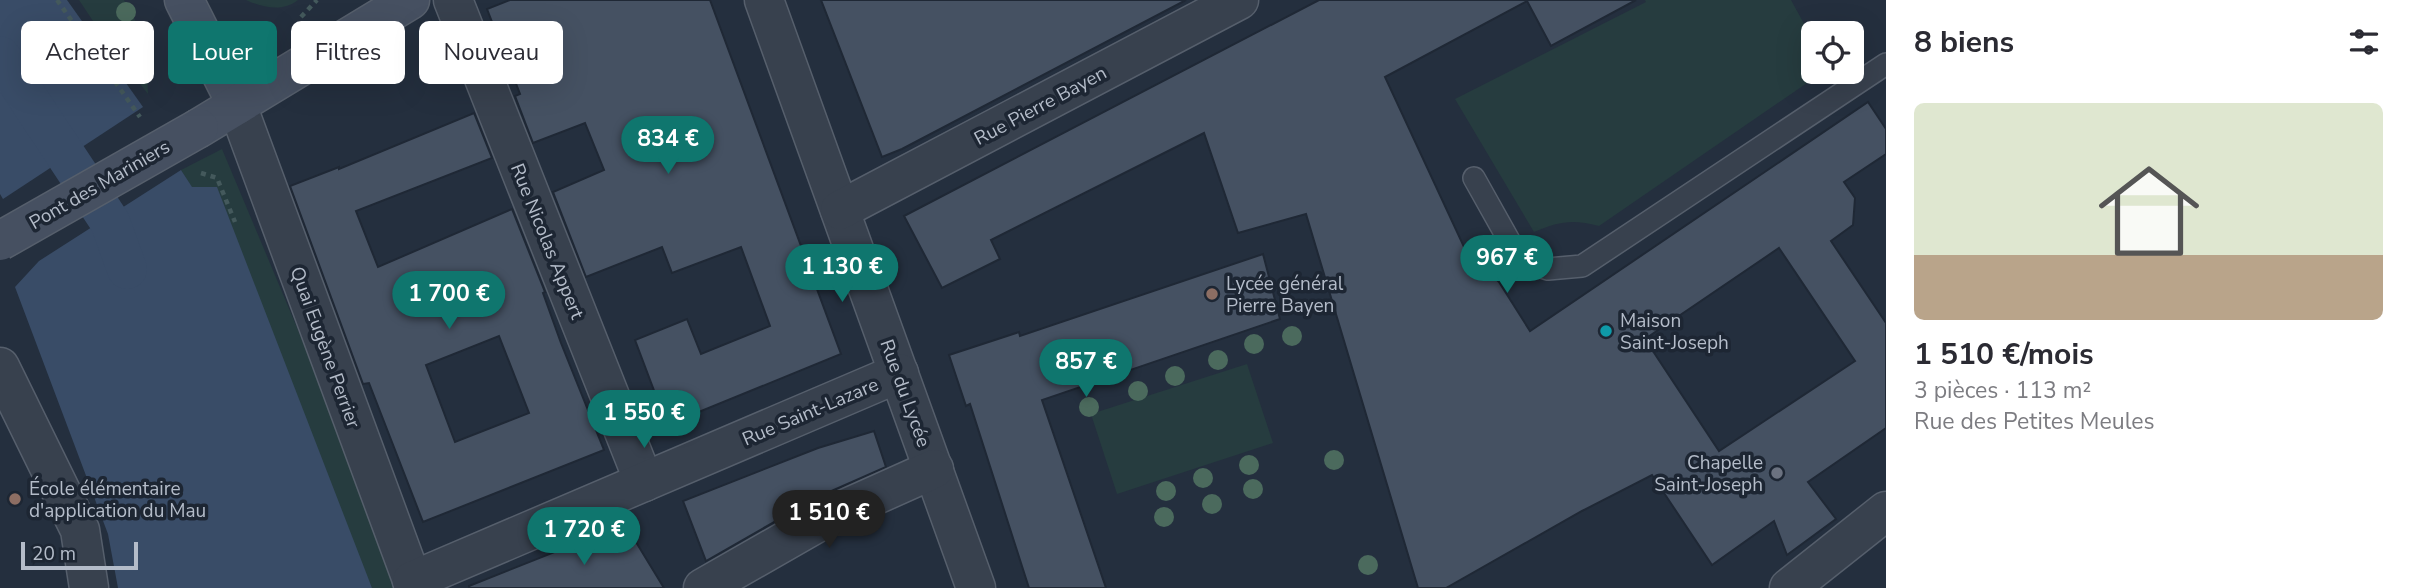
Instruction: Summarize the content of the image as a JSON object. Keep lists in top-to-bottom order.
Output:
{
  "streets": {
    "main road": ["Pont des Mariniers"],
    "street": [
      "Rue Pierre Bayen",
      "Rue Nicolas Appert",
      "Quai Eugène Perrier",
      "Rue du Lycée",
      "Rue Saint-Lazare"
    ]
  },
  "crossings": [
    ["Rue Pierre Bayen", "Rue du Lycée"],
    ["Pont des Mariniers", "Quai Eugène Perrier"],
    ["Rue Nicolas Appert", "Rue Saint-Lazare"],
    ["Quai Eugène Perrier", "Rue Saint-Lazare"],
    ["Rue du Lycée", "Rue Saint-Lazare"]
  ],
  "places": [
    "Lycée général Pierre Bayen",
    "Maison Saint-Joseph",
    "Chapelle Saint-Joseph",
    "École élémentaire d'application du Mau"
  ],
  "scale_bar": "20 m",
  "page": {
    "heading": "8 biens",
    "chip": [
      "Acheter",
      "Louer",
      "Filtres",
      "Nouveau"
    ],
    "list": [
      {
        "name": "1 510 €/mois",
        "note": "3 pièces · 113 m² · Rue des Petites Meules"
      }
    ],
    "price": [
      "834 €",
      "967 €",
      "1 130 €",
      "1 700 €",
      "857 €",
      "1 550 €",
      "1 510 €",
      "1 720 €"
    ],
    "scale": "20 m"
  }
}
